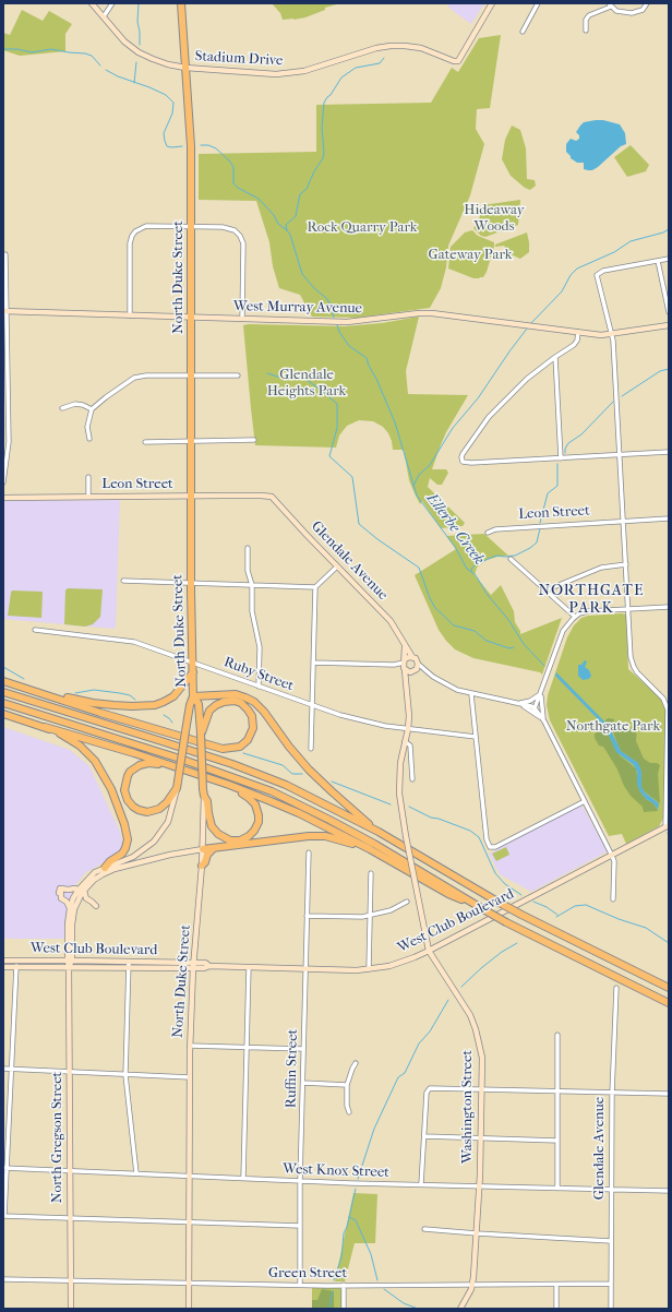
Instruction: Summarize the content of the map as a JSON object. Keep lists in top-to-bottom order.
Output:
{
  "streets": {
    "highway": ["North Duke Street", "North Gregson Street"],
    "street": [
      "Stadium Drive",
      "West Murray Avenue",
      "Leon Street",
      "Glendale Avenue",
      "Ruby Street",
      "West Club Boulevard",
      "Ruffin Street",
      "Washington Street",
      "West Knox Street",
      "Green Street"
    ]
  },
  "crossings": [
    ["Stadium Drive", "North Duke Street"],
    ["North Duke Street", "West Murray Avenue"],
    ["North Duke Street", "Leon Street"],
    ["North Duke Street", "Ruby Street"],
    ["North Duke Street", "West Club Boulevard"],
    ["North Duke Street", "North Gregson Street"],
    ["North Duke Street", "West Knox Street"],
    ["North Duke Street", "Green Street"],
    ["Leon Street", "Glendale Avenue"],
    ["Glendale Avenue", "Washington Street"],
    ["Glendale Avenue", "West Knox Street"],
    ["Glendale Avenue", "Green Street"],
    ["Ruby Street", "Washington Street"],
    ["West Club Boulevard", "Ruffin Street"],
    ["West Club Boulevard", "Washington Street"],
    ["West Club Boulevard", "North Gregson Street"],
    ["Ruffin Street", "West Knox Street"],
    ["Ruffin Street", "Green Street"],
    ["Washington Street", "West Knox Street"],
    ["Washington Street", "Green Street"],
    ["North Gregson Street", "West Knox Street"],
    ["North Gregson Street", "Green Street"]
  ],
  "districts": ["NORTHGATE PARK"],
  "water": ["Ellerbe Creek"],
  "parks": [
    "Hideaway Woods",
    "Rock Quarry Park",
    "Gateway Park",
    "Glendale Heights Park",
    "Northgate Park"
  ]
}
